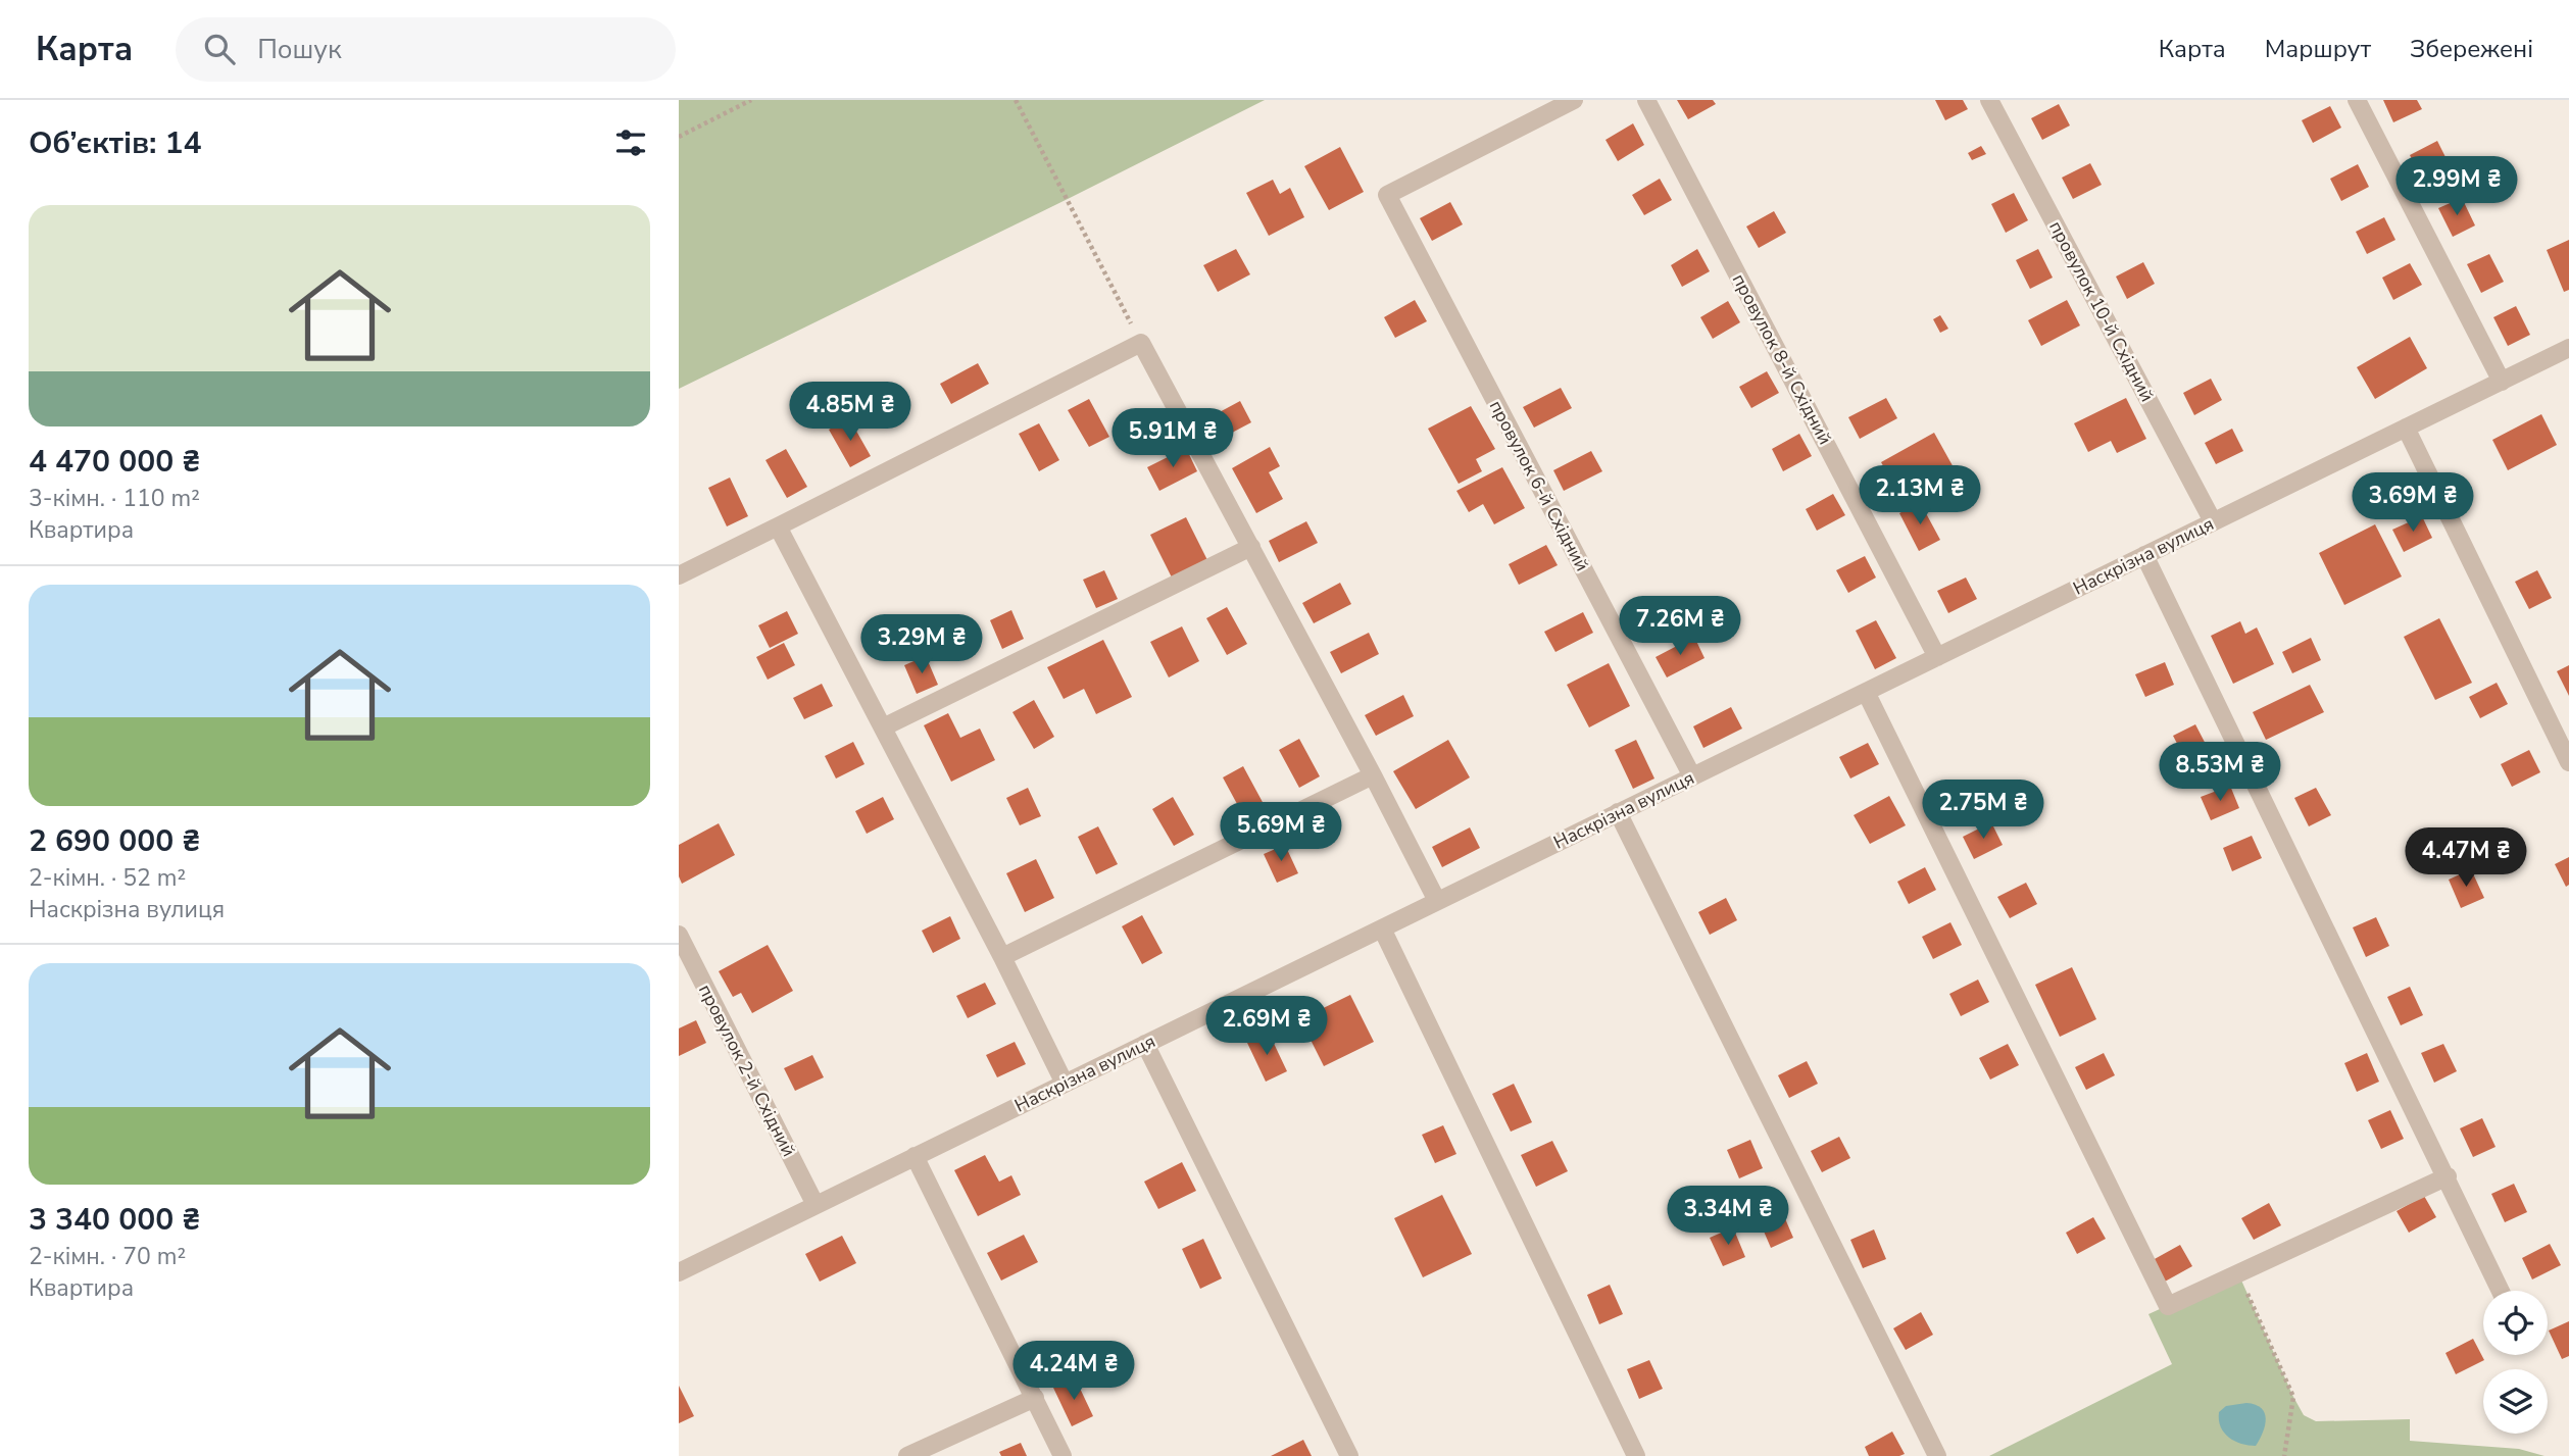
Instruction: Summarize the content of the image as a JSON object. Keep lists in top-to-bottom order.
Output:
{
  "streets": {
    "street": [
      "провулок 10-й Східний",
      "провулок 8-й Східний",
      "провулок 6-й Східний",
      "Наскрізна вулиця",
      "провулок 2-й Східний"
    ]
  },
  "crossings": [
    ["провулок 10-й Східний", "Наскрізна вулиця"],
    ["провулок 8-й Східний", "Наскрізна вулиця"],
    ["провулок 6-й Східний", "Наскрізна вулиця"],
    ["Наскрізна вулиця", "провулок 2-й Східний"]
  ],
  "page": {
    "header": "Карта",
    "search": "Пошук",
    "nav": ["Карта", "Маршрут", "Збережені"],
    "heading": "Об’єктів: 14",
    "price": [
      "2.99M ₴",
      "4.85M ₴",
      "5.91M ₴",
      "2.13M ₴",
      "3.69M ₴",
      "7.26M ₴",
      "3.29M ₴",
      "8.53M ₴",
      "2.75M ₴",
      "5.69M ₴",
      "4.47M ₴",
      "2.69M ₴",
      "3.34M ₴",
      "4.24M ₴"
    ],
    "list": [
      {
        "name": "4 470 000 ₴",
        "note": "3-кімн. · 110 m² · Квартира"
      },
      {
        "name": "2 690 000 ₴",
        "note": "2-кімн. · 52 m² · Наскрізна вулиця"
      },
      {
        "name": "3 340 000 ₴",
        "note": "2-кімн. · 70 m² · Квартира"
      }
    ]
  }
}
